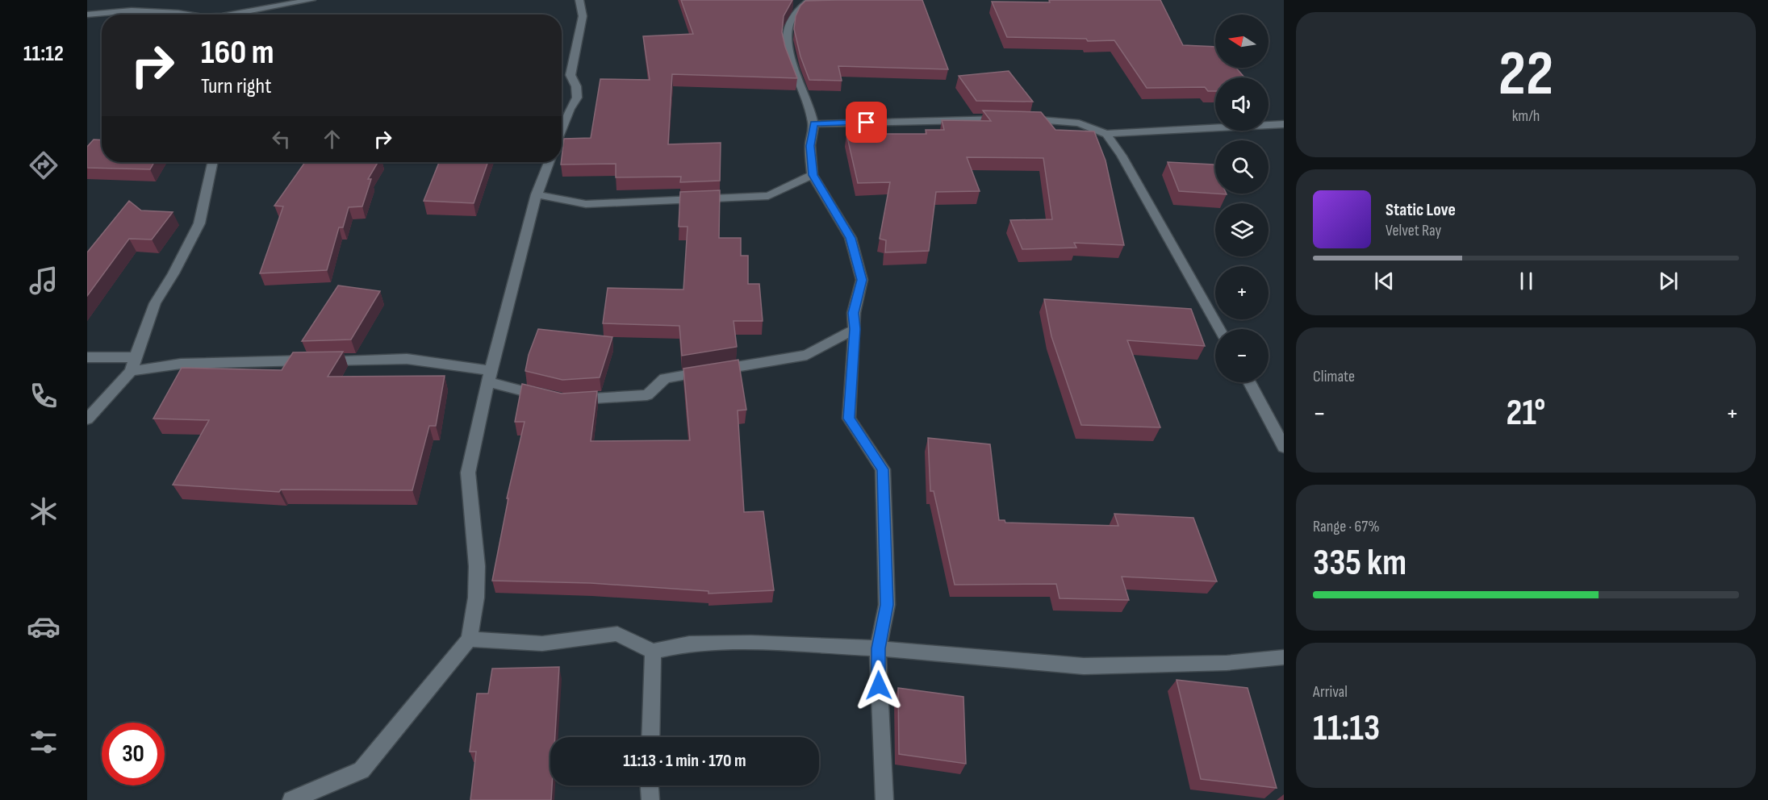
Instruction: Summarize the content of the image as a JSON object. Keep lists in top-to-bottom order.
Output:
{
  "north": "left",
  "page": {
    "tabs": "11:12",
    "tile": [
      ["22", "km/h"],
      "Climate",
      ["Range · 67%", "335 km"],
      ["Arrival", "11:13"]
    ],
    "map_buttons": ["+", "−"],
    "turn": ["160 m", "Turn right"],
    "song": ["Static Love", "Velvet Ray"],
    "heat": ["−", "21°", "+"],
    "limit": "30",
    "trip": "11:13 · 1 min · 170 m"
  }
}
